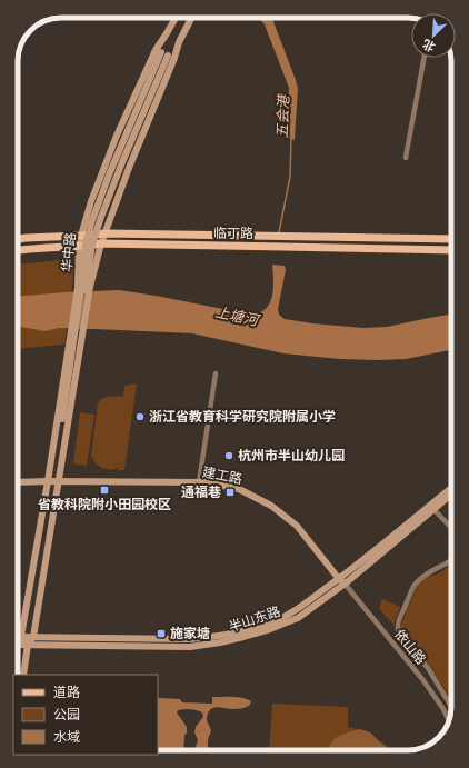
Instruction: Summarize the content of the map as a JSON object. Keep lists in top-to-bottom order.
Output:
{
  "streets": {
    "main road": [
      "临丁路",
      "华中路",
      "建工路",
      "半山东路"
    ],
    "street": ["依山路"]
  },
  "crossings": [
    ["临丁路", "华中路"],
    ["华中路", "建工路"],
    ["华中路", "半山东路"],
    ["建工路", "半山东路"],
    ["建工路", "依山路"],
    ["半山东路", "依山路"]
  ],
  "water": ["五会港", "上塘河"],
  "places": {
    "other": ["浙江省教育科学研究院附属小学", "杭州市半山幼儿园"],
    "transit": ["省教科院附小田园校区", "通福巷", "施家塘"]
  },
  "legend": ["道路", "公园", "水域"],
  "north": "bottom left"
}
